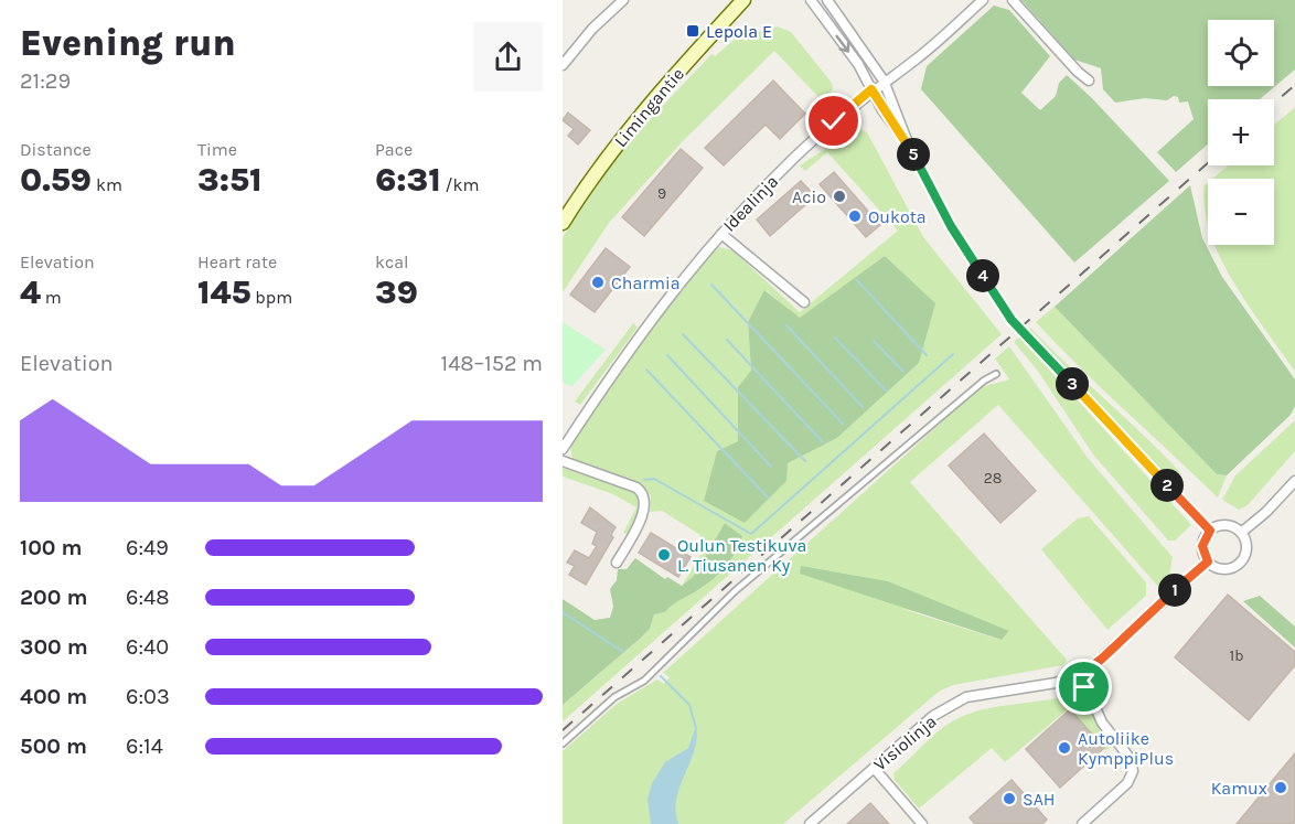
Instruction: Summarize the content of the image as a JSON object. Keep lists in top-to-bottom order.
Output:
{
  "streets": {
    "main road": ["Limingantie"],
    "street": ["Idealinja", "Visiolinja"]
  },
  "places": {
    "transit": ["Lepola E"],
    "other": [
      "Acio",
      "Oukota",
      "Charmia",
      "Oulun Testikuva L. Tiusanen Ky",
      "Autoliike KymppiPlus",
      "Kamux",
      "SAH"
    ]
  },
  "house_numbers": ["9", "28", "1b"],
  "page": {
    "heading": ["Evening run", "21:29"],
    "map_buttons": ["+", "−"],
    "stats": [
      ["Distance", "0.59 km"],
      ["Time", "3:51"],
      ["Pace", "6:31 /km"],
      ["Elevation", "4 m"],
      ["Heart rate", "145 bpm"],
      ["kcal", "39"]
    ],
    "pins": [
      "5",
      "4",
      "3",
      "2",
      "1"
    ],
    "chart": ["Elevation", "148–152 m"],
    "list": [
      {
        "name": "100 m",
        "note": "6:49"
      },
      {
        "name": "200 m",
        "note": "6:48"
      },
      {
        "name": "300 m",
        "note": "6:40"
      },
      {
        "name": "400 m",
        "note": "6:03"
      },
      {
        "name": "500 m",
        "note": "6:14"
      }
    ]
  }
}
